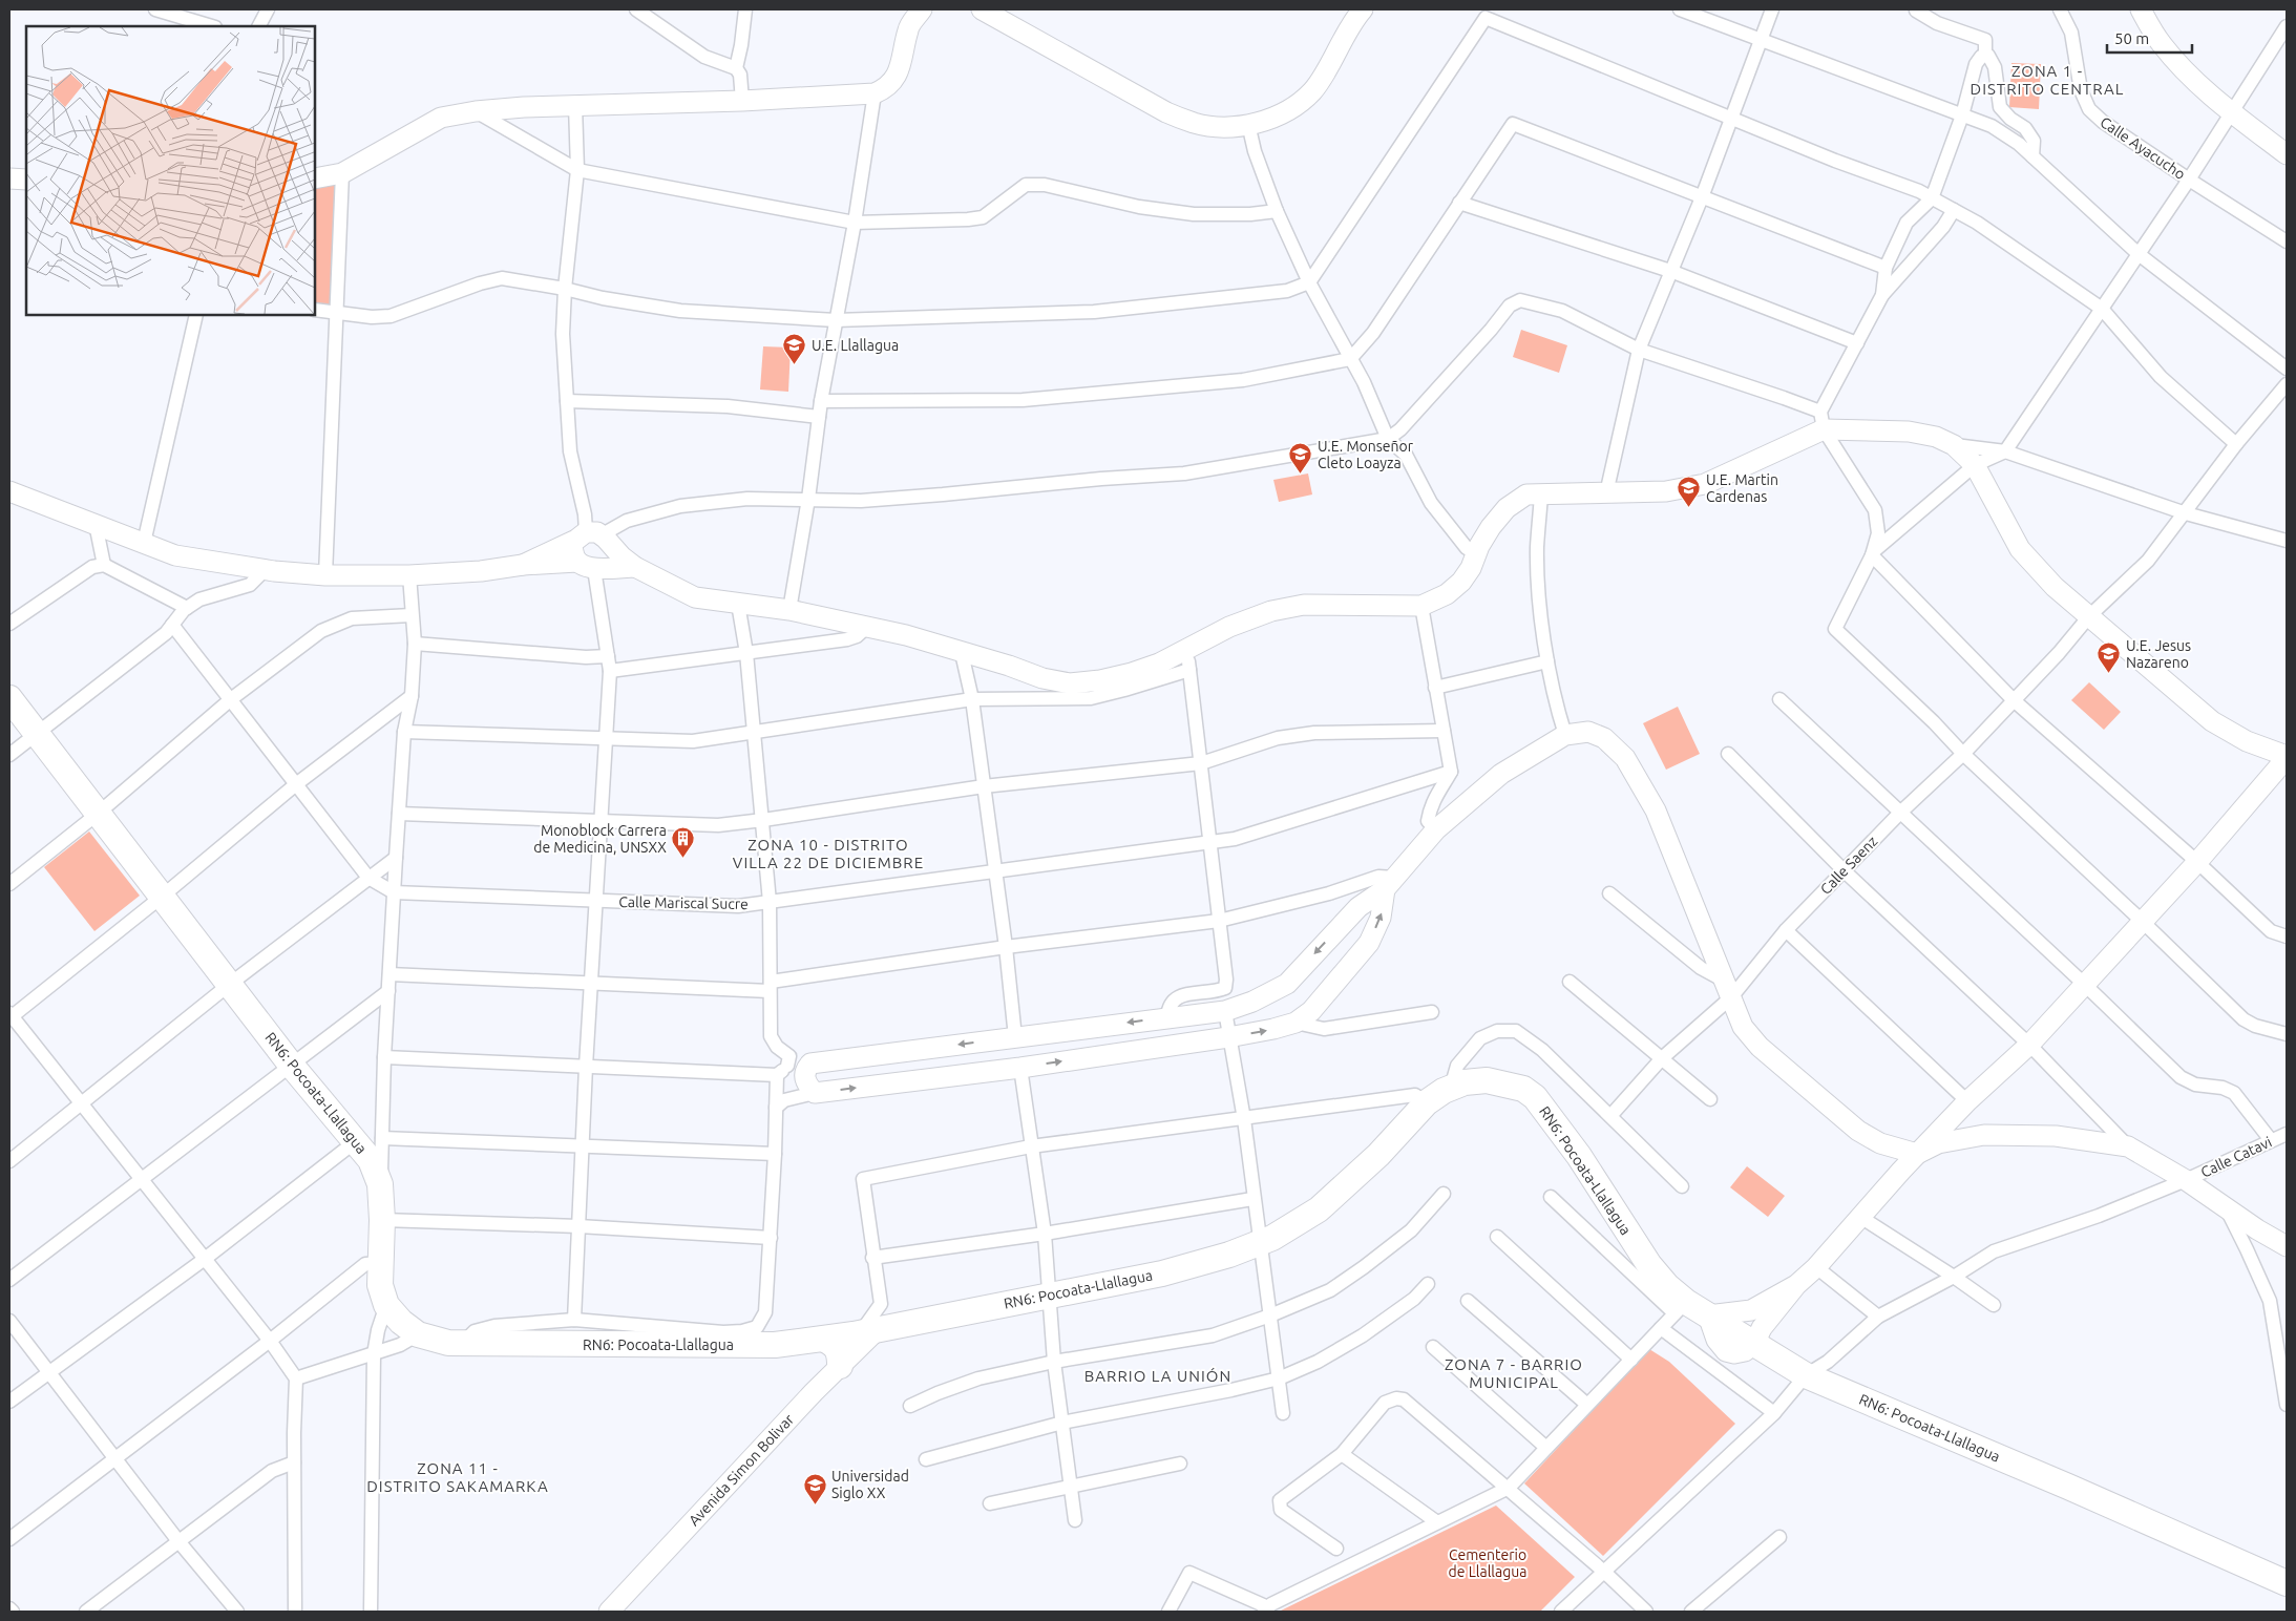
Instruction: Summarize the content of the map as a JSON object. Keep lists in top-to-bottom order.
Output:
{
  "streets": {
    "highway": ["RN6: Pocoata-Llallagua"],
    "street": [
      "Calle Ayacucho",
      "Calle Saenz",
      "Calle Mariscal Sucre",
      "Calle Catavi",
      "Avenida Simon Bolivar"
    ]
  },
  "crossings": [
    ["RN6: Pocoata-Llallagua", "Calle Catavi"],
    ["RN6: Pocoata-Llallagua", "Avenida Simon Bolivar"]
  ],
  "districts": [
    "ZONA 1 - DISTRITO CENTRAL",
    "ZONA 10 - DISTRITO VILLA 22 DE DICIEMBRE",
    "ZONA 7 - BARRIO MUNICIPAL",
    "BARRIO LA UNIÓN",
    "ZONA 11 - DISTRITO SAKAMARKA"
  ],
  "parks": ["Cementerio de Llallagua"],
  "places": {
    "school or university": [
      "U.E. Llallagua",
      "U.E. Monseñor Cleto Loayza",
      "U.E. Martin Cardenas",
      "U.E. Jesus Nazareno",
      "Universidad Siglo XX"
    ],
    "building": ["Monoblock Carrera de Medicina, UNSXX"]
  },
  "scale_bar": "50 m"
}
